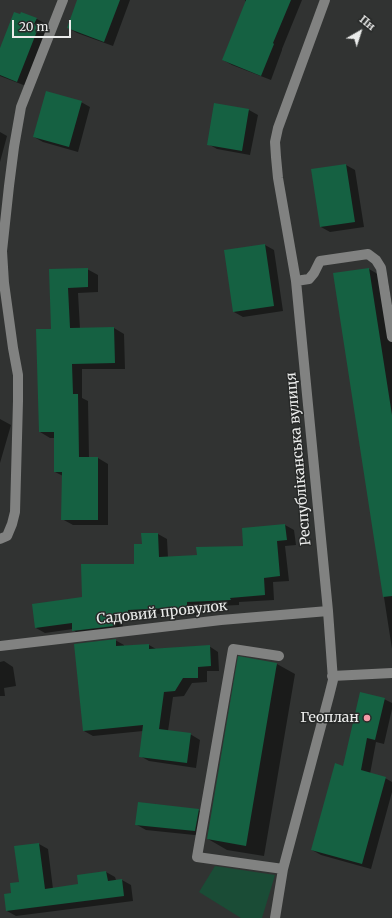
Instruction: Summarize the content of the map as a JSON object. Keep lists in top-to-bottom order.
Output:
{
  "streets": {
    "street": ["Республіканська вулиця", "Садовий провулок"]
  },
  "crossings": [
    ["Республіканська вулиця", "Садовий провулок"]
  ],
  "places": ["Геоплан"],
  "scale_bar": "20 m",
  "north": "top right"
}
